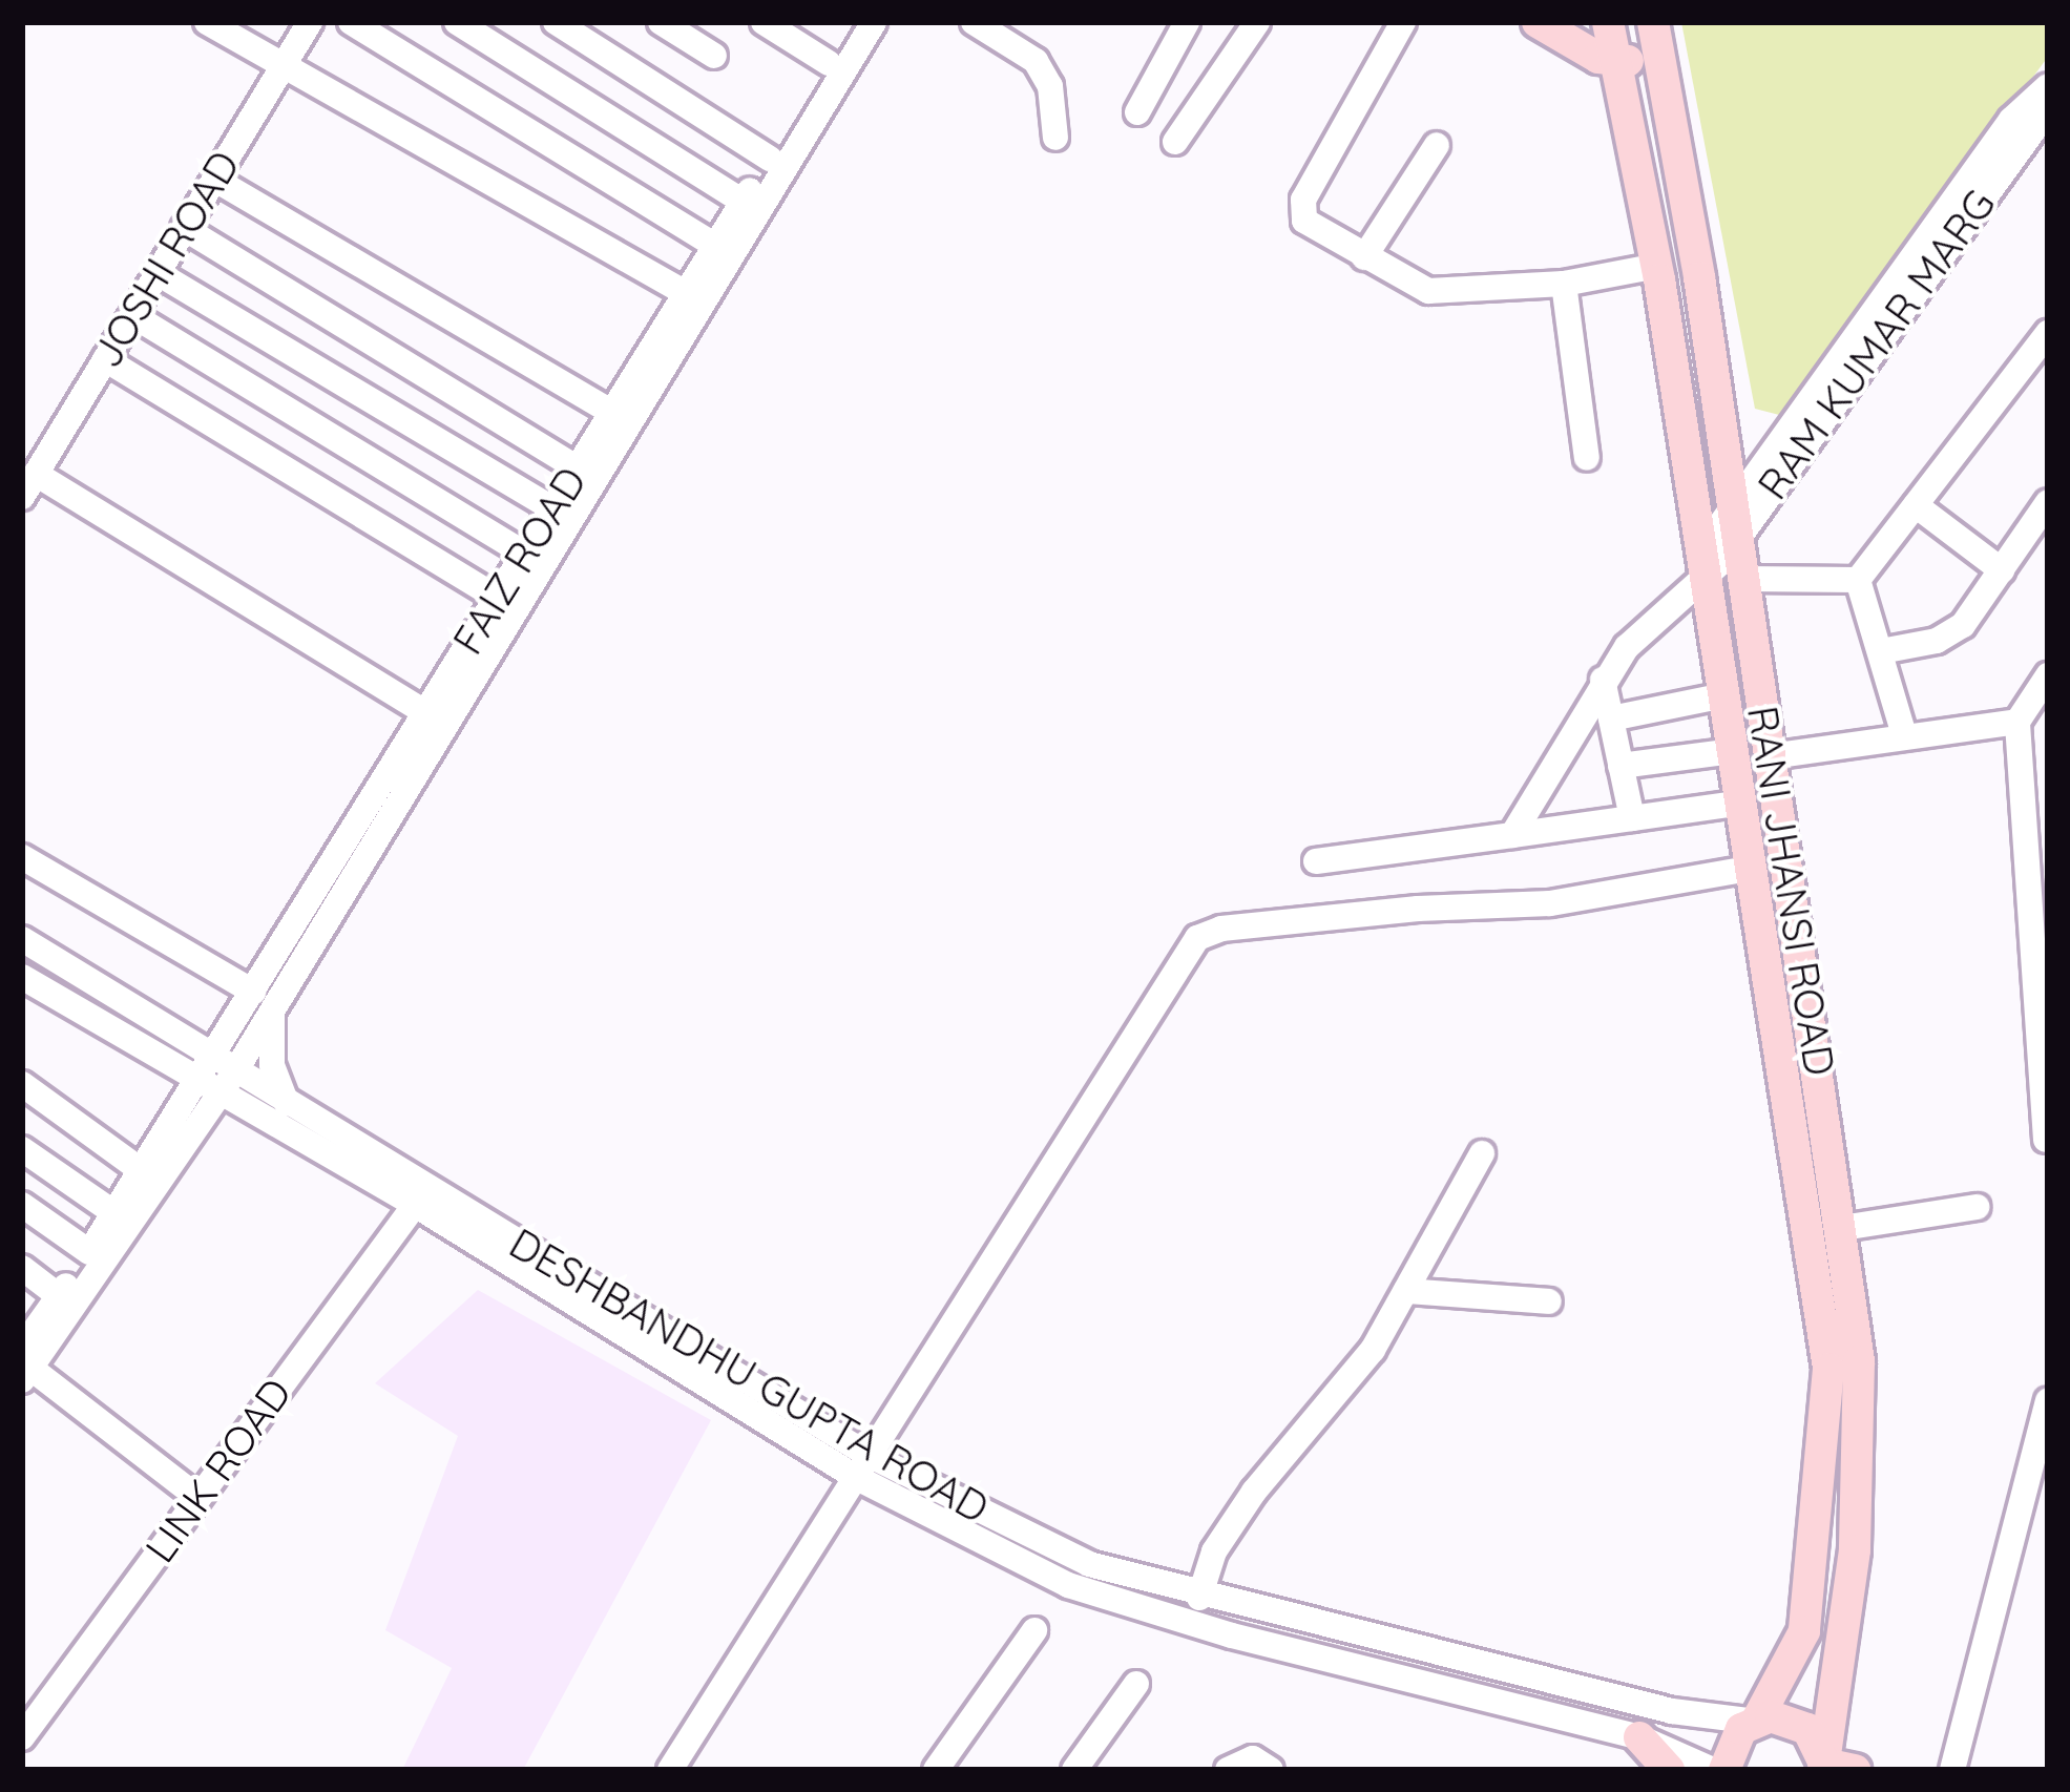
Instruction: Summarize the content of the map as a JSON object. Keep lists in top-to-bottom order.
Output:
{
  "streets": {
    "main road": ["RANI JHANSI ROAD"],
    "street": [
      "JOSHI ROAD",
      "RAM KUMAR MARG",
      "FAIZ ROAD",
      "DESHBANDHU GUPTA ROAD",
      "LINK ROAD"
    ]
  },
  "crossings": [
    ["RAM KUMAR MARG", "RANI JHANSI ROAD"],
    ["FAIZ ROAD", "DESHBANDHU GUPTA ROAD"],
    ["RANI JHANSI ROAD", "DESHBANDHU GUPTA ROAD"],
    ["DESHBANDHU GUPTA ROAD", "LINK ROAD"]
  ]
}
